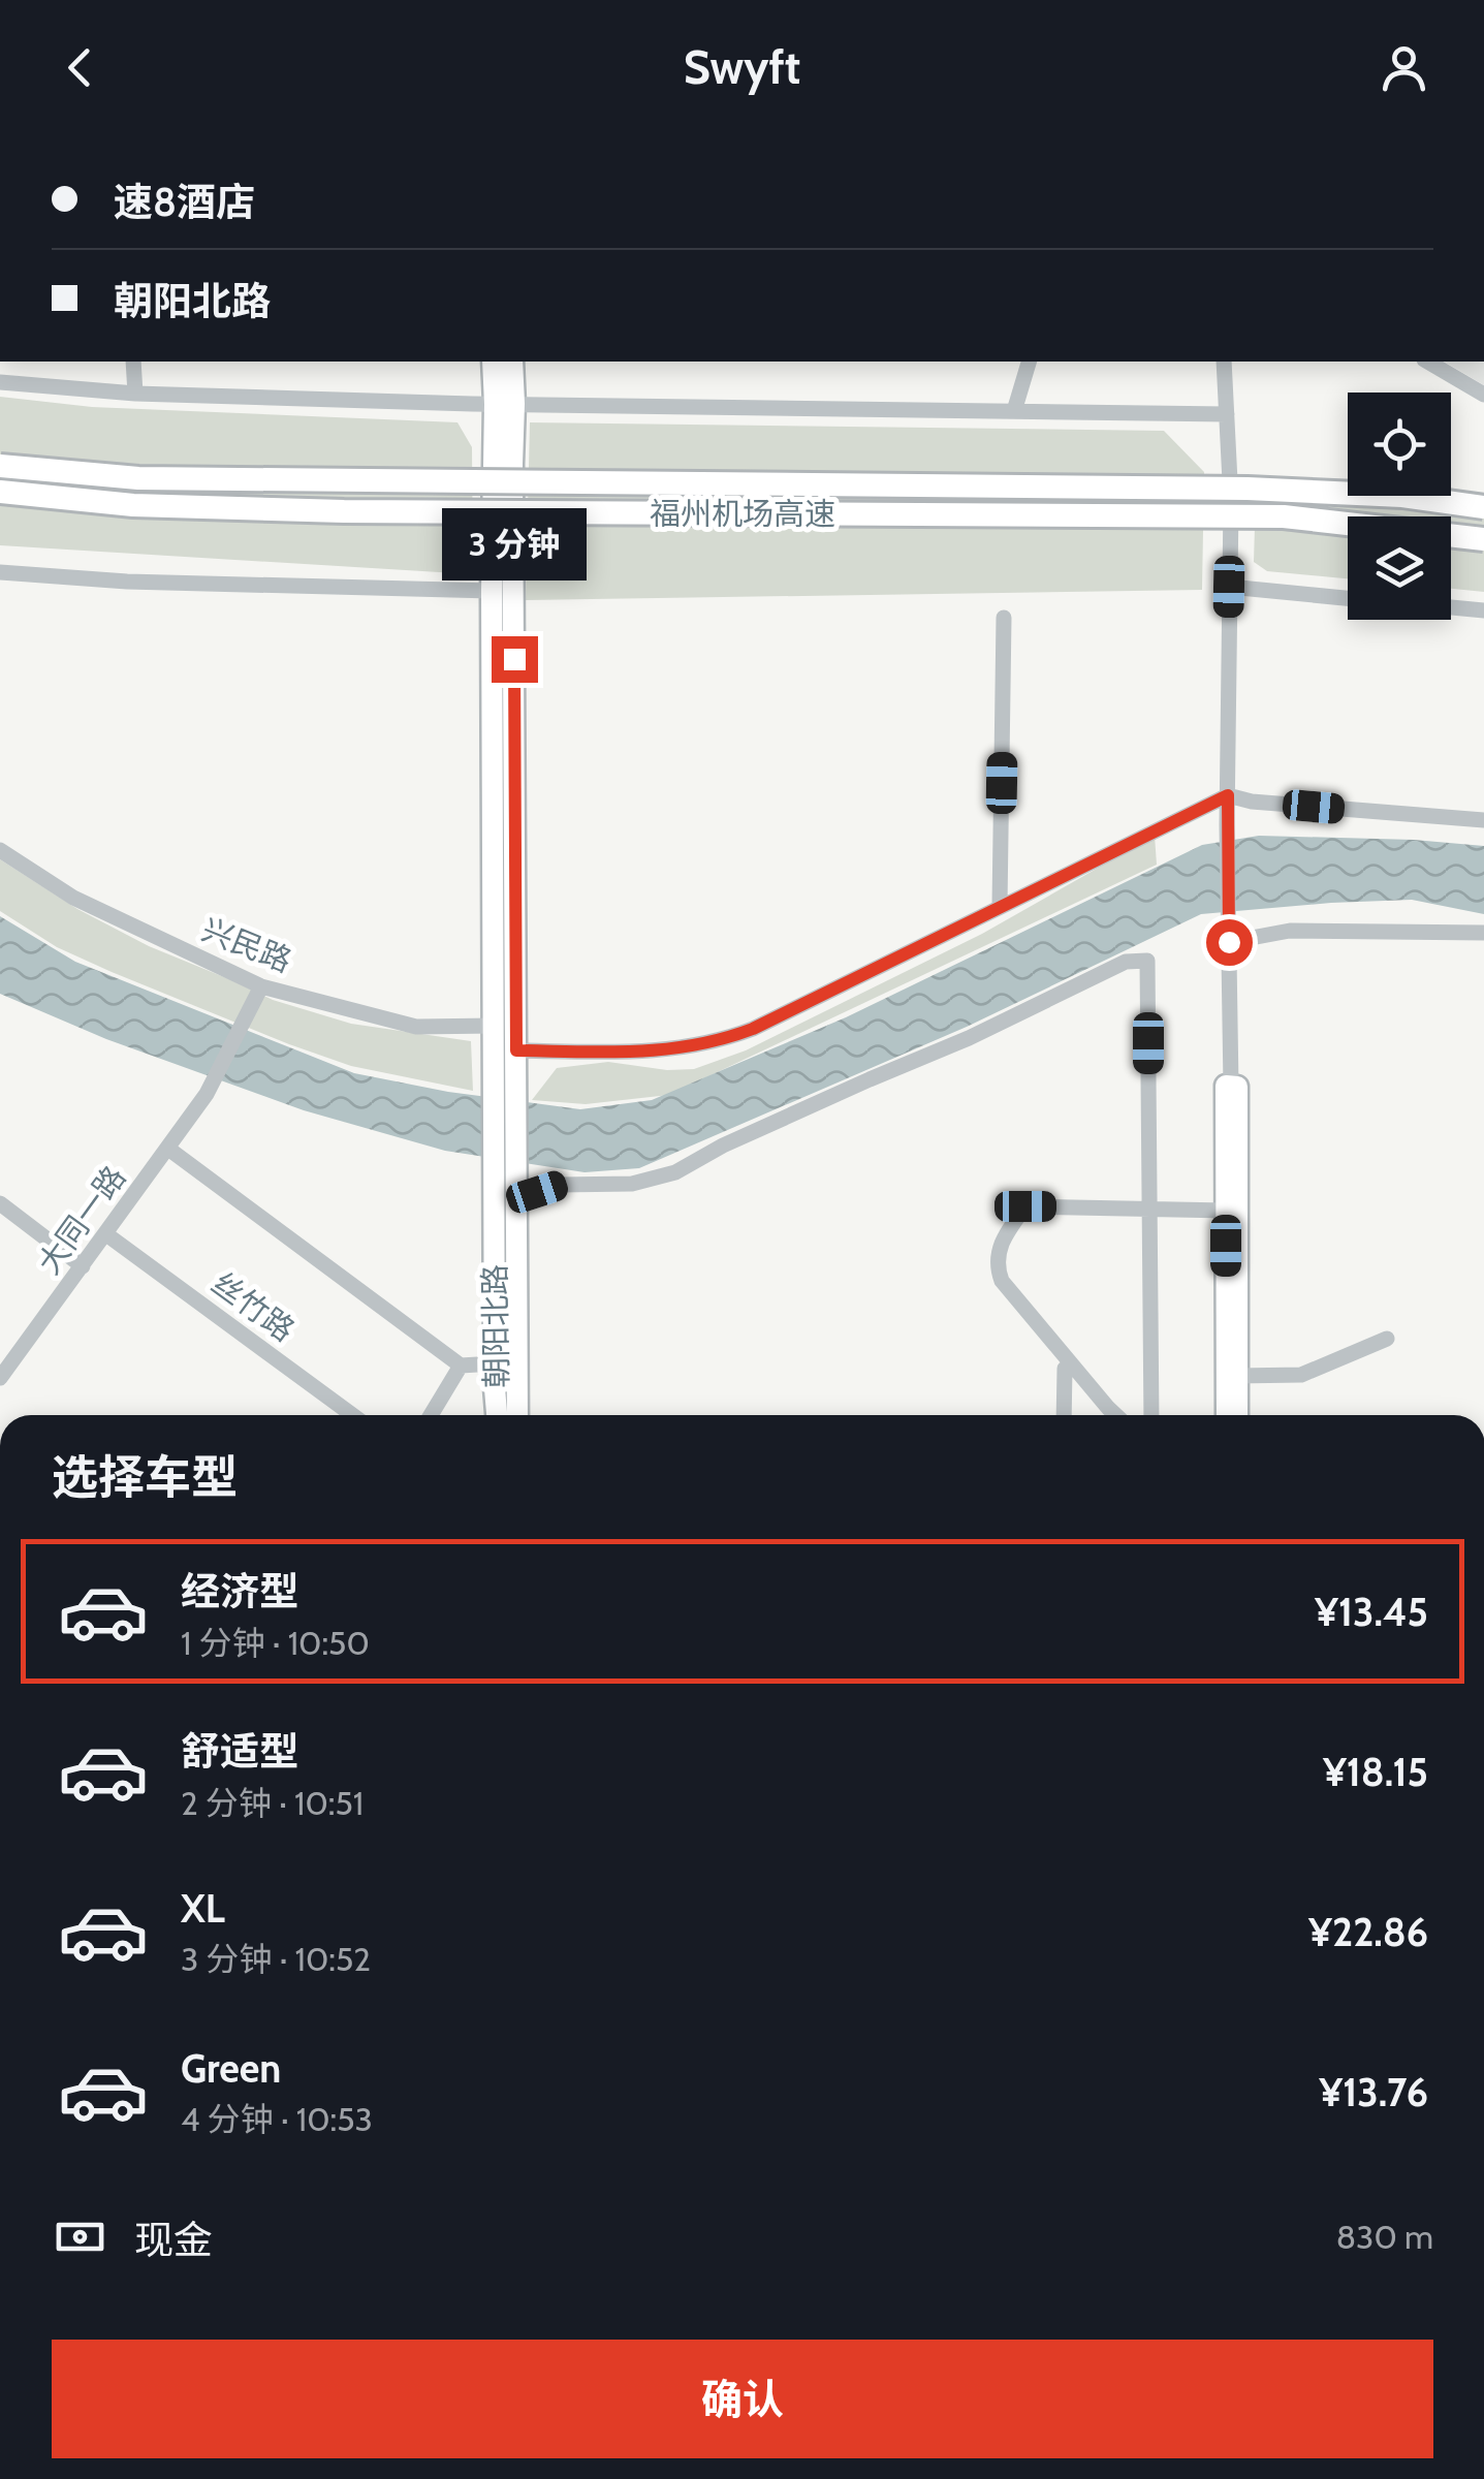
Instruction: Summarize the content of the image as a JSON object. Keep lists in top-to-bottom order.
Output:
{
  "streets": {
    "highway": ["福州机场高速"],
    "main road": ["朝阳北路"],
    "street": ["兴民路", "大同一路", "丝竹路"]
  },
  "crossings": [
    ["兴民路", "大同一路"],
    ["兴民路", "朝阳北路"],
    ["大同一路", "丝竹路"]
  ],
  "page": {
    "header": "Swyft",
    "banner": ["速8酒店", "朝阳北路"],
    "bubble": "3 分钟",
    "heading": "选择车型",
    "list": [
      {
        "name": "经济型",
        "note": "1 分钟 · 10:50",
        "value": "¥13.45"
      },
      {
        "name": "舒适型",
        "note": "2 分钟 · 10:51",
        "value": "¥18.15"
      },
      {
        "name": "XL",
        "note": "3 分钟 · 10:52",
        "value": "¥22.86"
      },
      {
        "name": "Green",
        "note": "4 分钟 · 10:53",
        "value": "¥13.76"
      }
    ],
    "pay": ["现金", "830 m"],
    "buttons": "确认"
  }
}
